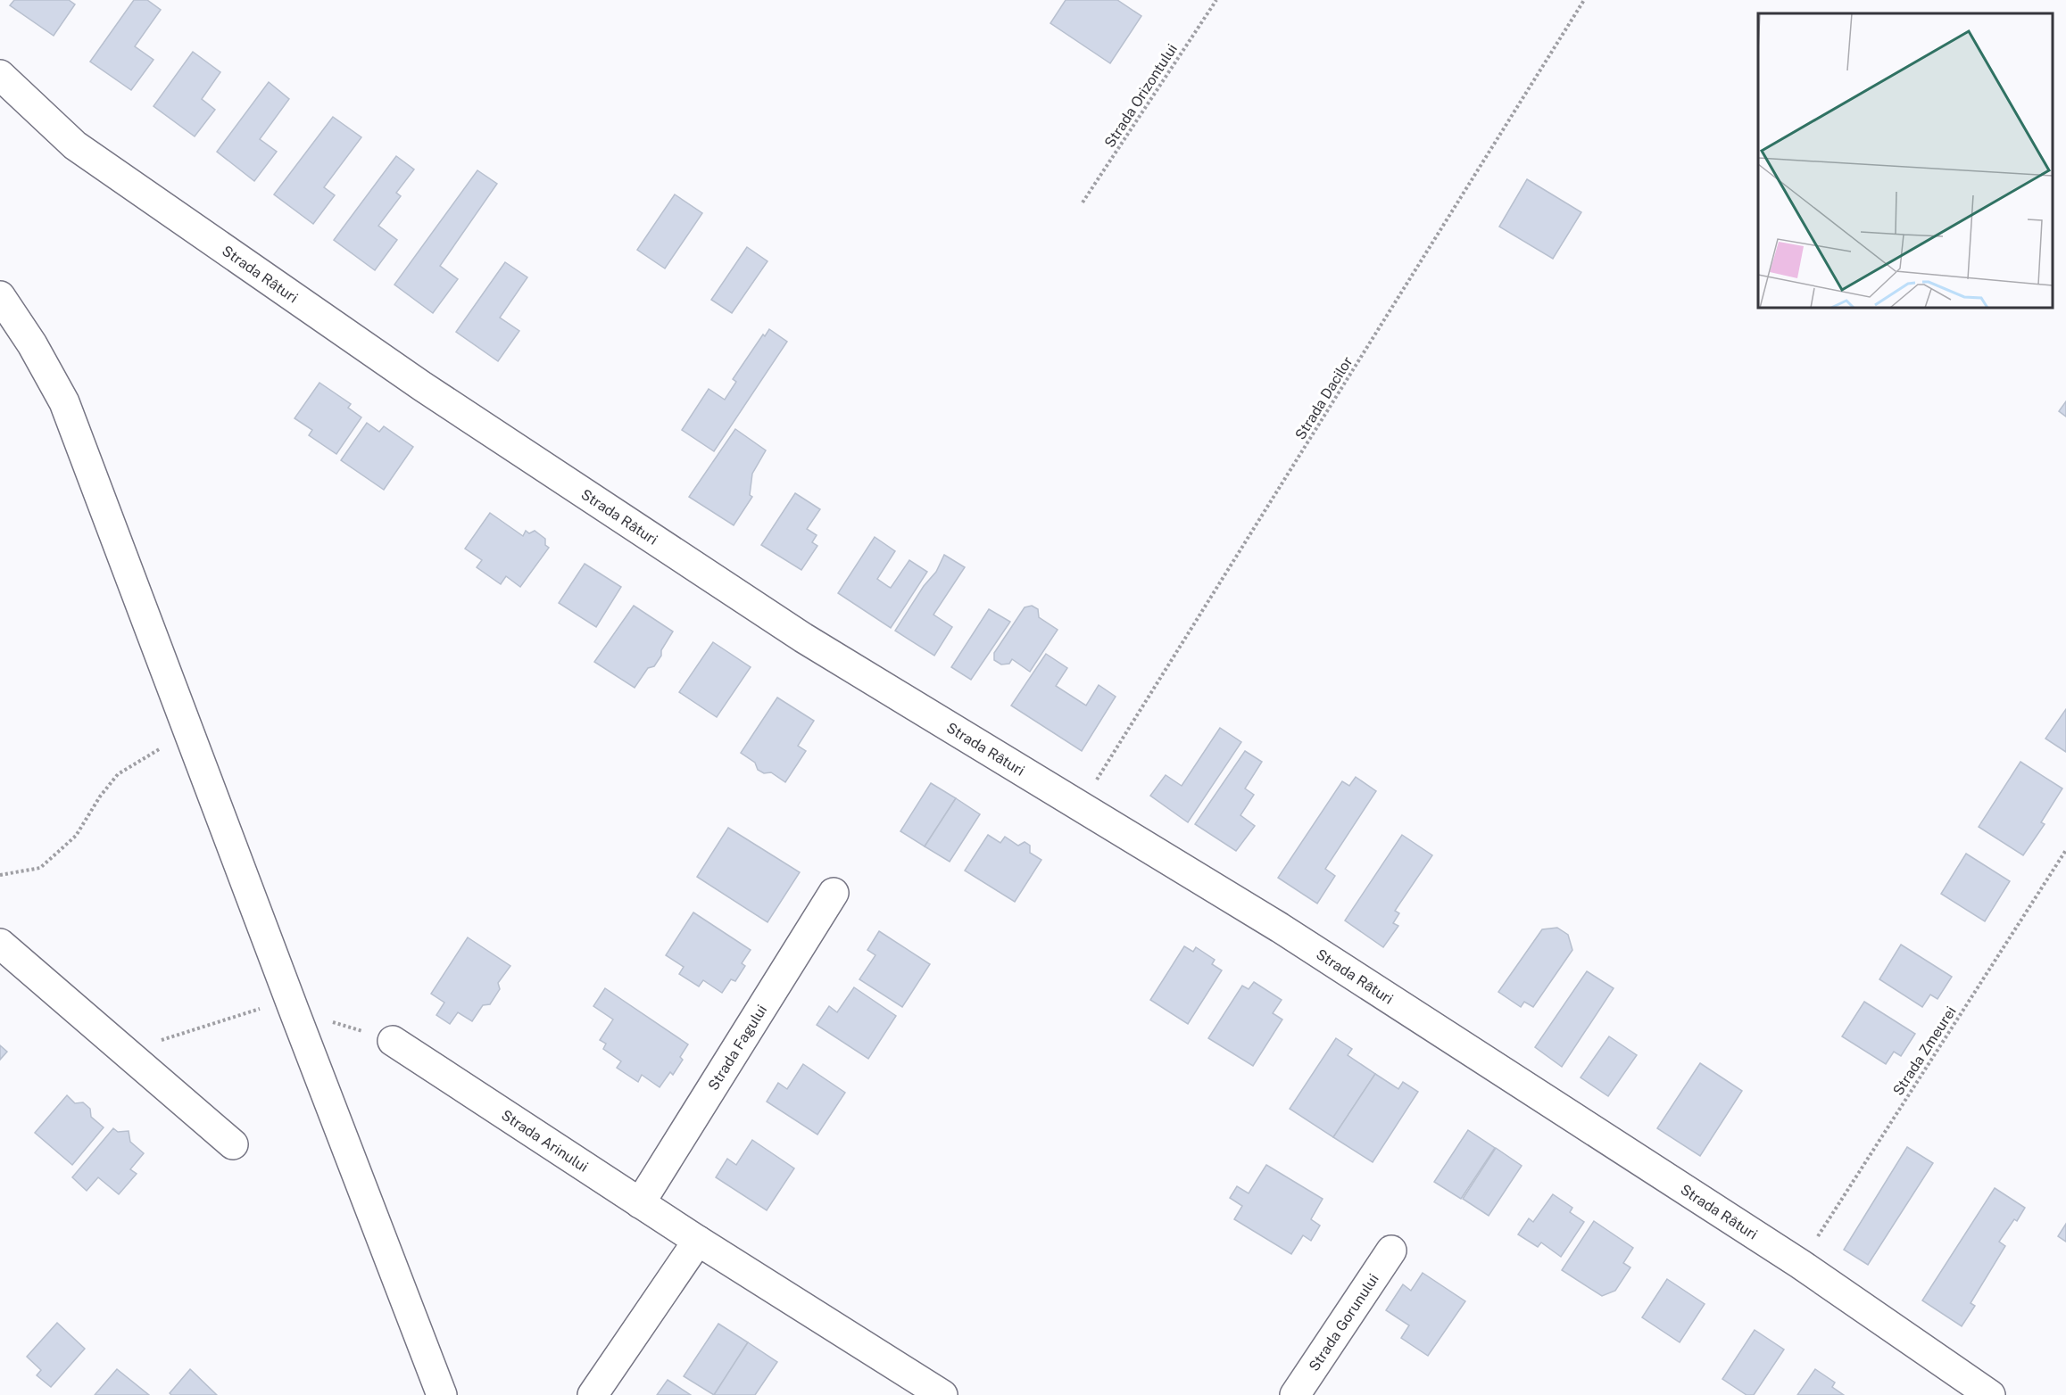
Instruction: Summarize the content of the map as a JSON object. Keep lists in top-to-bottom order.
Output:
{
  "streets": {
    "street": [
      "Strada Râturi",
      "Strada Fagului",
      "Strada Arinului",
      "Strada Gorunului"
    ],
    "path": ["Strada Orizontului", "Strada Dacilor", "Strada Zmeurei"]
  },
  "crossings": [
    ["Strada Râturi", "Strada Dacilor"],
    ["Strada Râturi", "Strada Zmeurei"],
    ["Strada Fagului", "Strada Arinului"]
  ]
}
